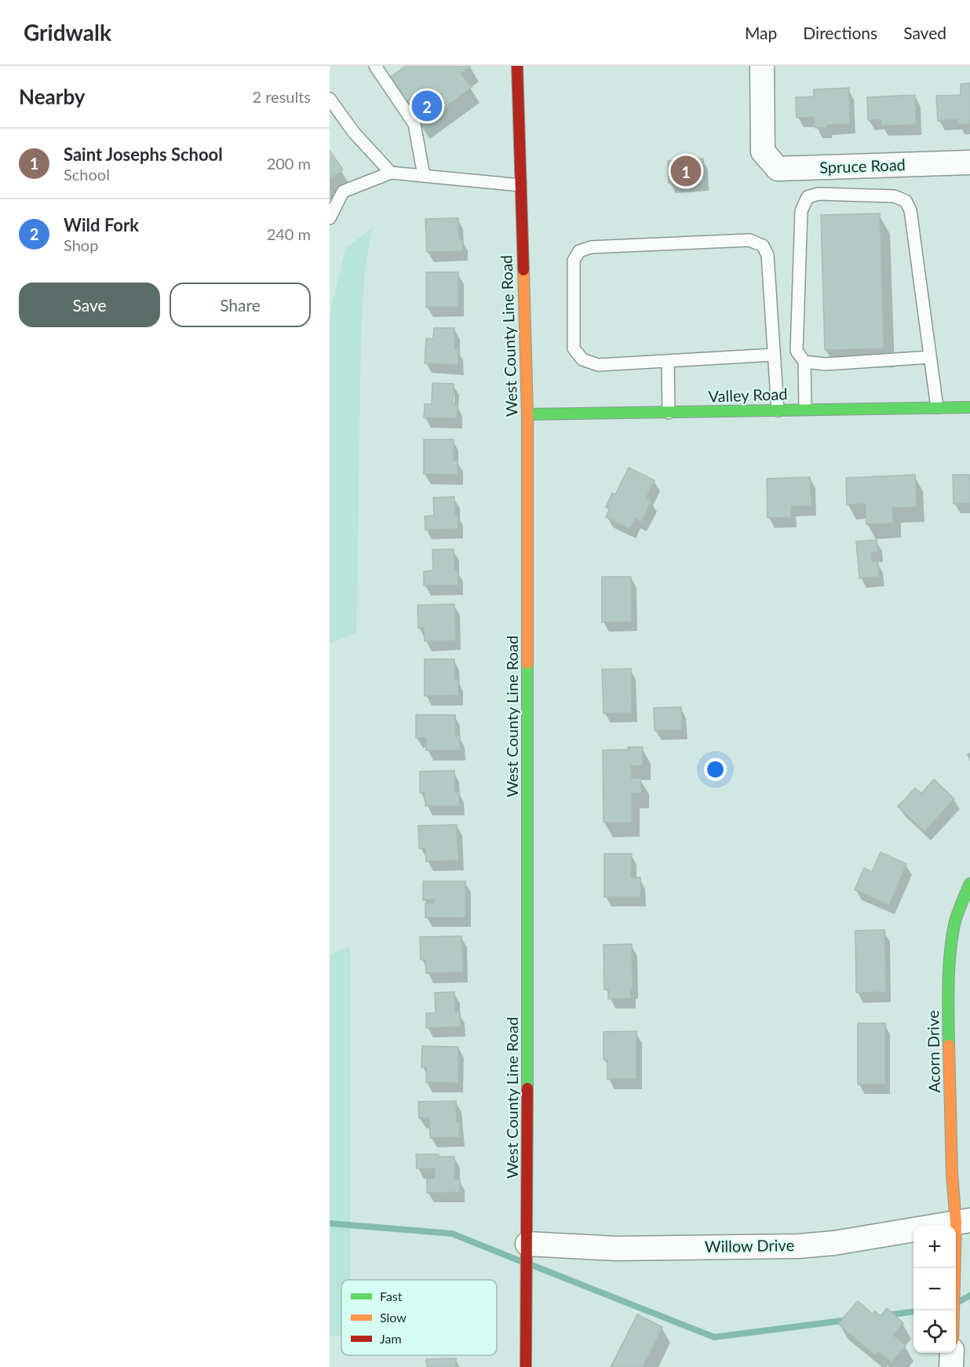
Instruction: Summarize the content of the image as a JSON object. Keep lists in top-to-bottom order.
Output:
{
  "streets": {
    "main road": ["West County Line Road", "Valley Road", "Acorn Drive"],
    "street": ["Spruce Road", "Willow Drive"]
  },
  "crossings": [
    ["West County Line Road", "Valley Road"],
    ["West County Line Road", "Willow Drive"],
    ["Acorn Drive", "Willow Drive"]
  ],
  "legend": ["Fast", "Slow", "Jam"],
  "page": {
    "header": "Gridwalk",
    "nav": ["Map", "Directions", "Saved"],
    "heading": ["Nearby", "2 results"],
    "pins": ["2", "1"],
    "list": [
      {
        "mark": "1",
        "name": "Saint Josephs School",
        "note": "School",
        "value": "200 m"
      },
      {
        "mark": "2",
        "name": "Wild Fork",
        "note": "Shop",
        "value": "240 m"
      }
    ],
    "buttons": ["Save", "Share"],
    "map_buttons": ["+", "−"]
  }
}
